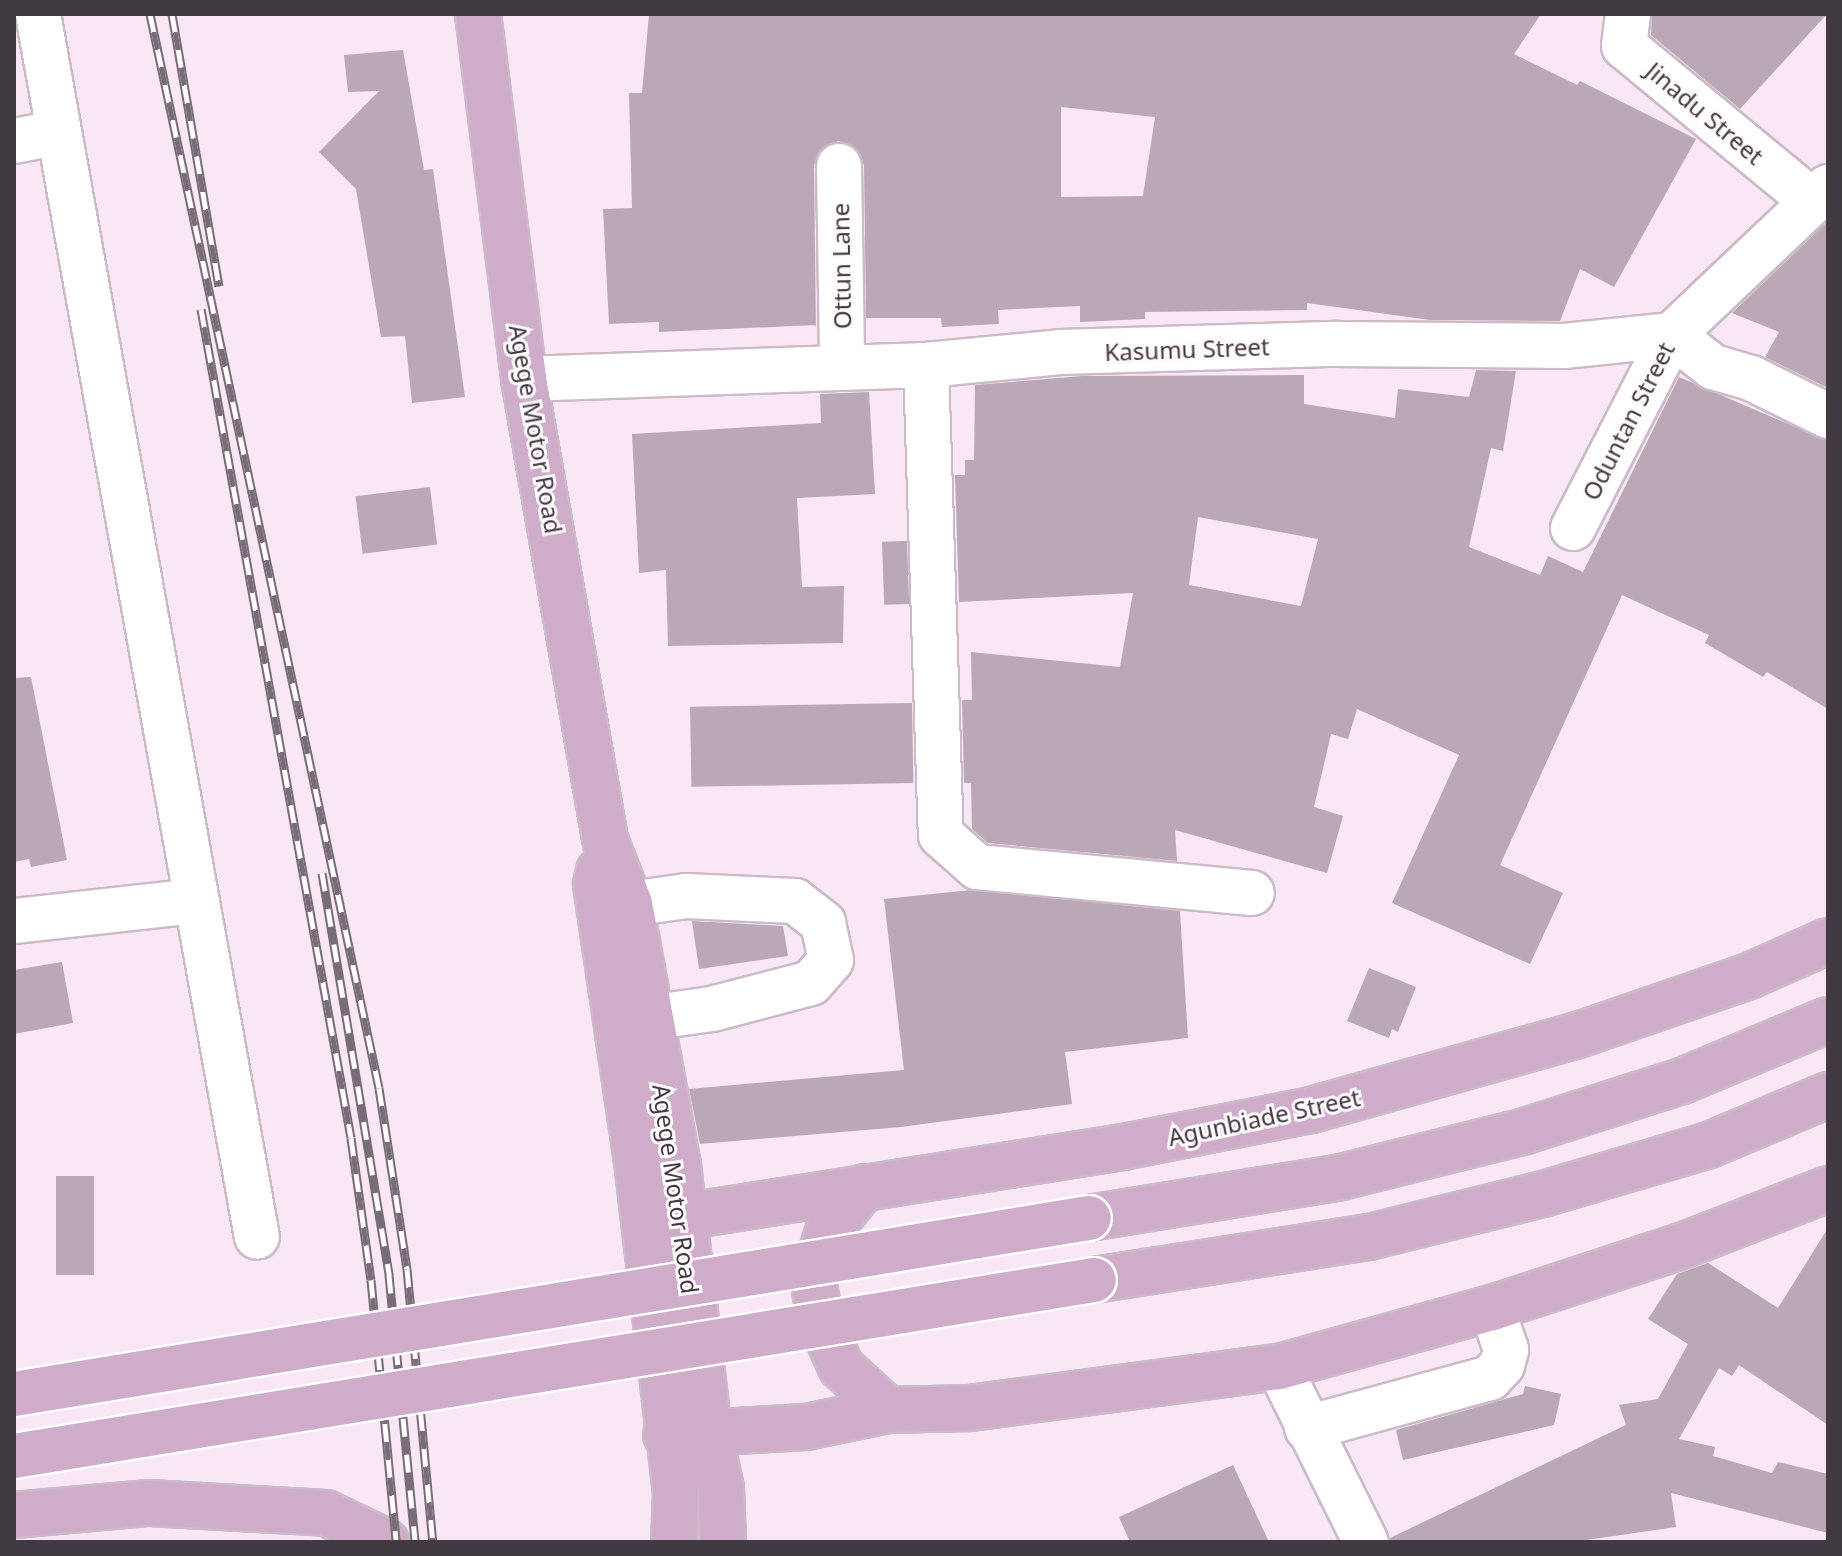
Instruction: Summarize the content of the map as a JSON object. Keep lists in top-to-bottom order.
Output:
{
  "streets": {
    "main road": ["Agege Motor Road", "Agunbiade Street"],
    "street": [
      "Jinadu Street",
      "Ottun Lane",
      "Kasumu Street",
      "Oduntan Street"
    ]
  },
  "crossings": [
    ["Jinadu Street", "Oduntan Street"],
    ["Ottun Lane", "Kasumu Street"],
    ["Kasumu Street", "Oduntan Street"],
    ["Kasumu Street", "Agege Motor Road"],
    ["Agege Motor Road", "Agunbiade Street"]
  ]
}
